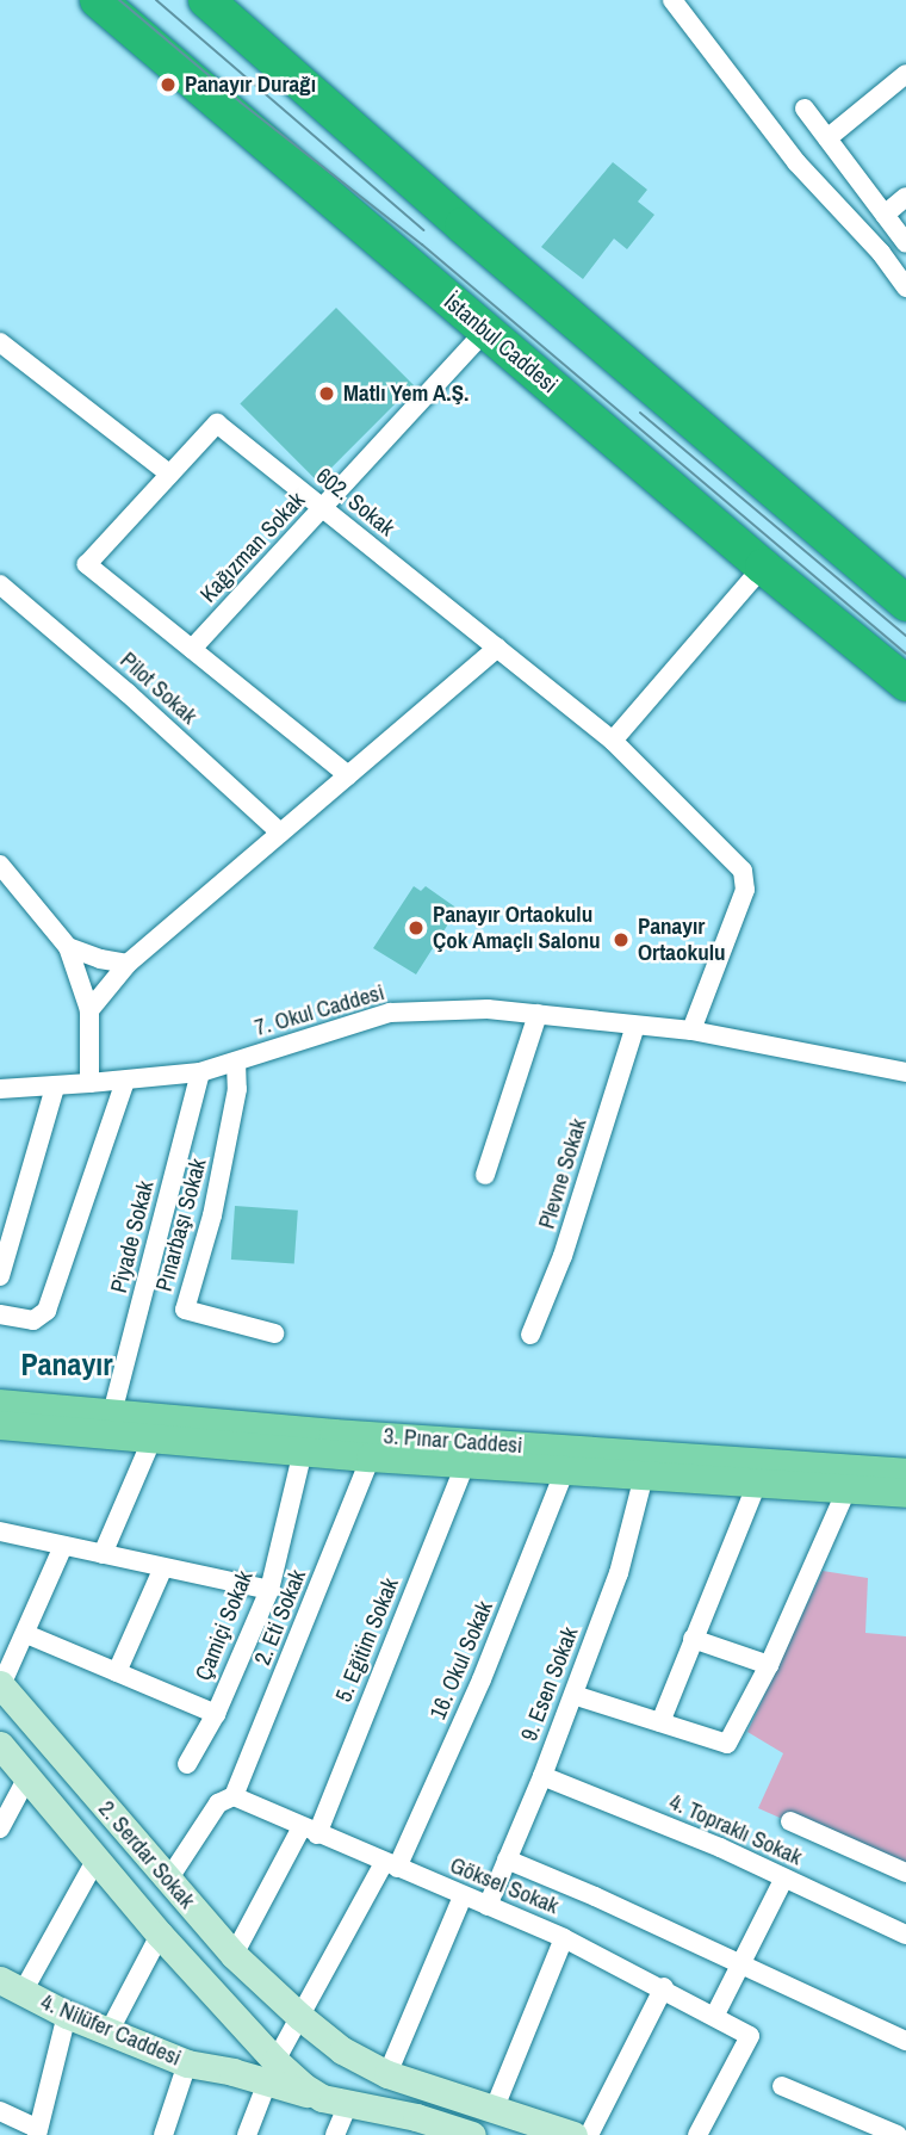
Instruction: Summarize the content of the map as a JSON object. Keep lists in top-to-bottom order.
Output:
{
  "streets": {
    "highway": ["İstanbul Caddesi"],
    "main road": ["3. Pınar Caddesi", "2. Serdar Sokak", "4. Nilüfer Caddesi"],
    "street": [
      "602. Sokak",
      "Kağızman Sokak",
      "Pilot Sokak",
      "7. Okul Caddesi",
      "Plevne Sokak",
      "Pınarbaşı Sokak",
      "Piyade Sokak",
      "2. Eti Sokak",
      "Çamiçi Sokak",
      "5. Eğitim Sokak",
      "16. Okul Sokak",
      "9. Esen Sokak",
      "4. Topraklı Sokak",
      "Göksel Sokak"
    ]
  },
  "crossings": [
    ["İstanbul Caddesi", "Kağızman Sokak"],
    ["602. Sokak", "Kağızman Sokak"],
    ["602. Sokak", "7. Okul Caddesi"],
    ["7. Okul Caddesi", "Plevne Sokak"],
    ["7. Okul Caddesi", "Pınarbaşı Sokak"],
    ["7. Okul Caddesi", "Piyade Sokak"],
    ["Piyade Sokak", "3. Pınar Caddesi"],
    ["2. Eti Sokak", "Göksel Sokak"],
    ["5. Eğitim Sokak", "2. Serdar Sokak"],
    ["5. Eğitim Sokak", "Göksel Sokak"],
    ["16. Okul Sokak", "2. Serdar Sokak"],
    ["16. Okul Sokak", "Göksel Sokak"],
    ["16. Okul Sokak", "4. Nilüfer Caddesi"],
    ["9. Esen Sokak", "4. Topraklı Sokak"],
    ["9. Esen Sokak", "Göksel Sokak"],
    ["2. Serdar Sokak", "4. Nilüfer Caddesi"]
  ],
  "districts": ["Panayır"],
  "places": [
    "Panayır Durağı",
    "Matlı Yem A.Ş.",
    "Panayır Ortaokulu Çok Amaçlı Salonu",
    "Panayır Ortaokulu"
  ]
}
